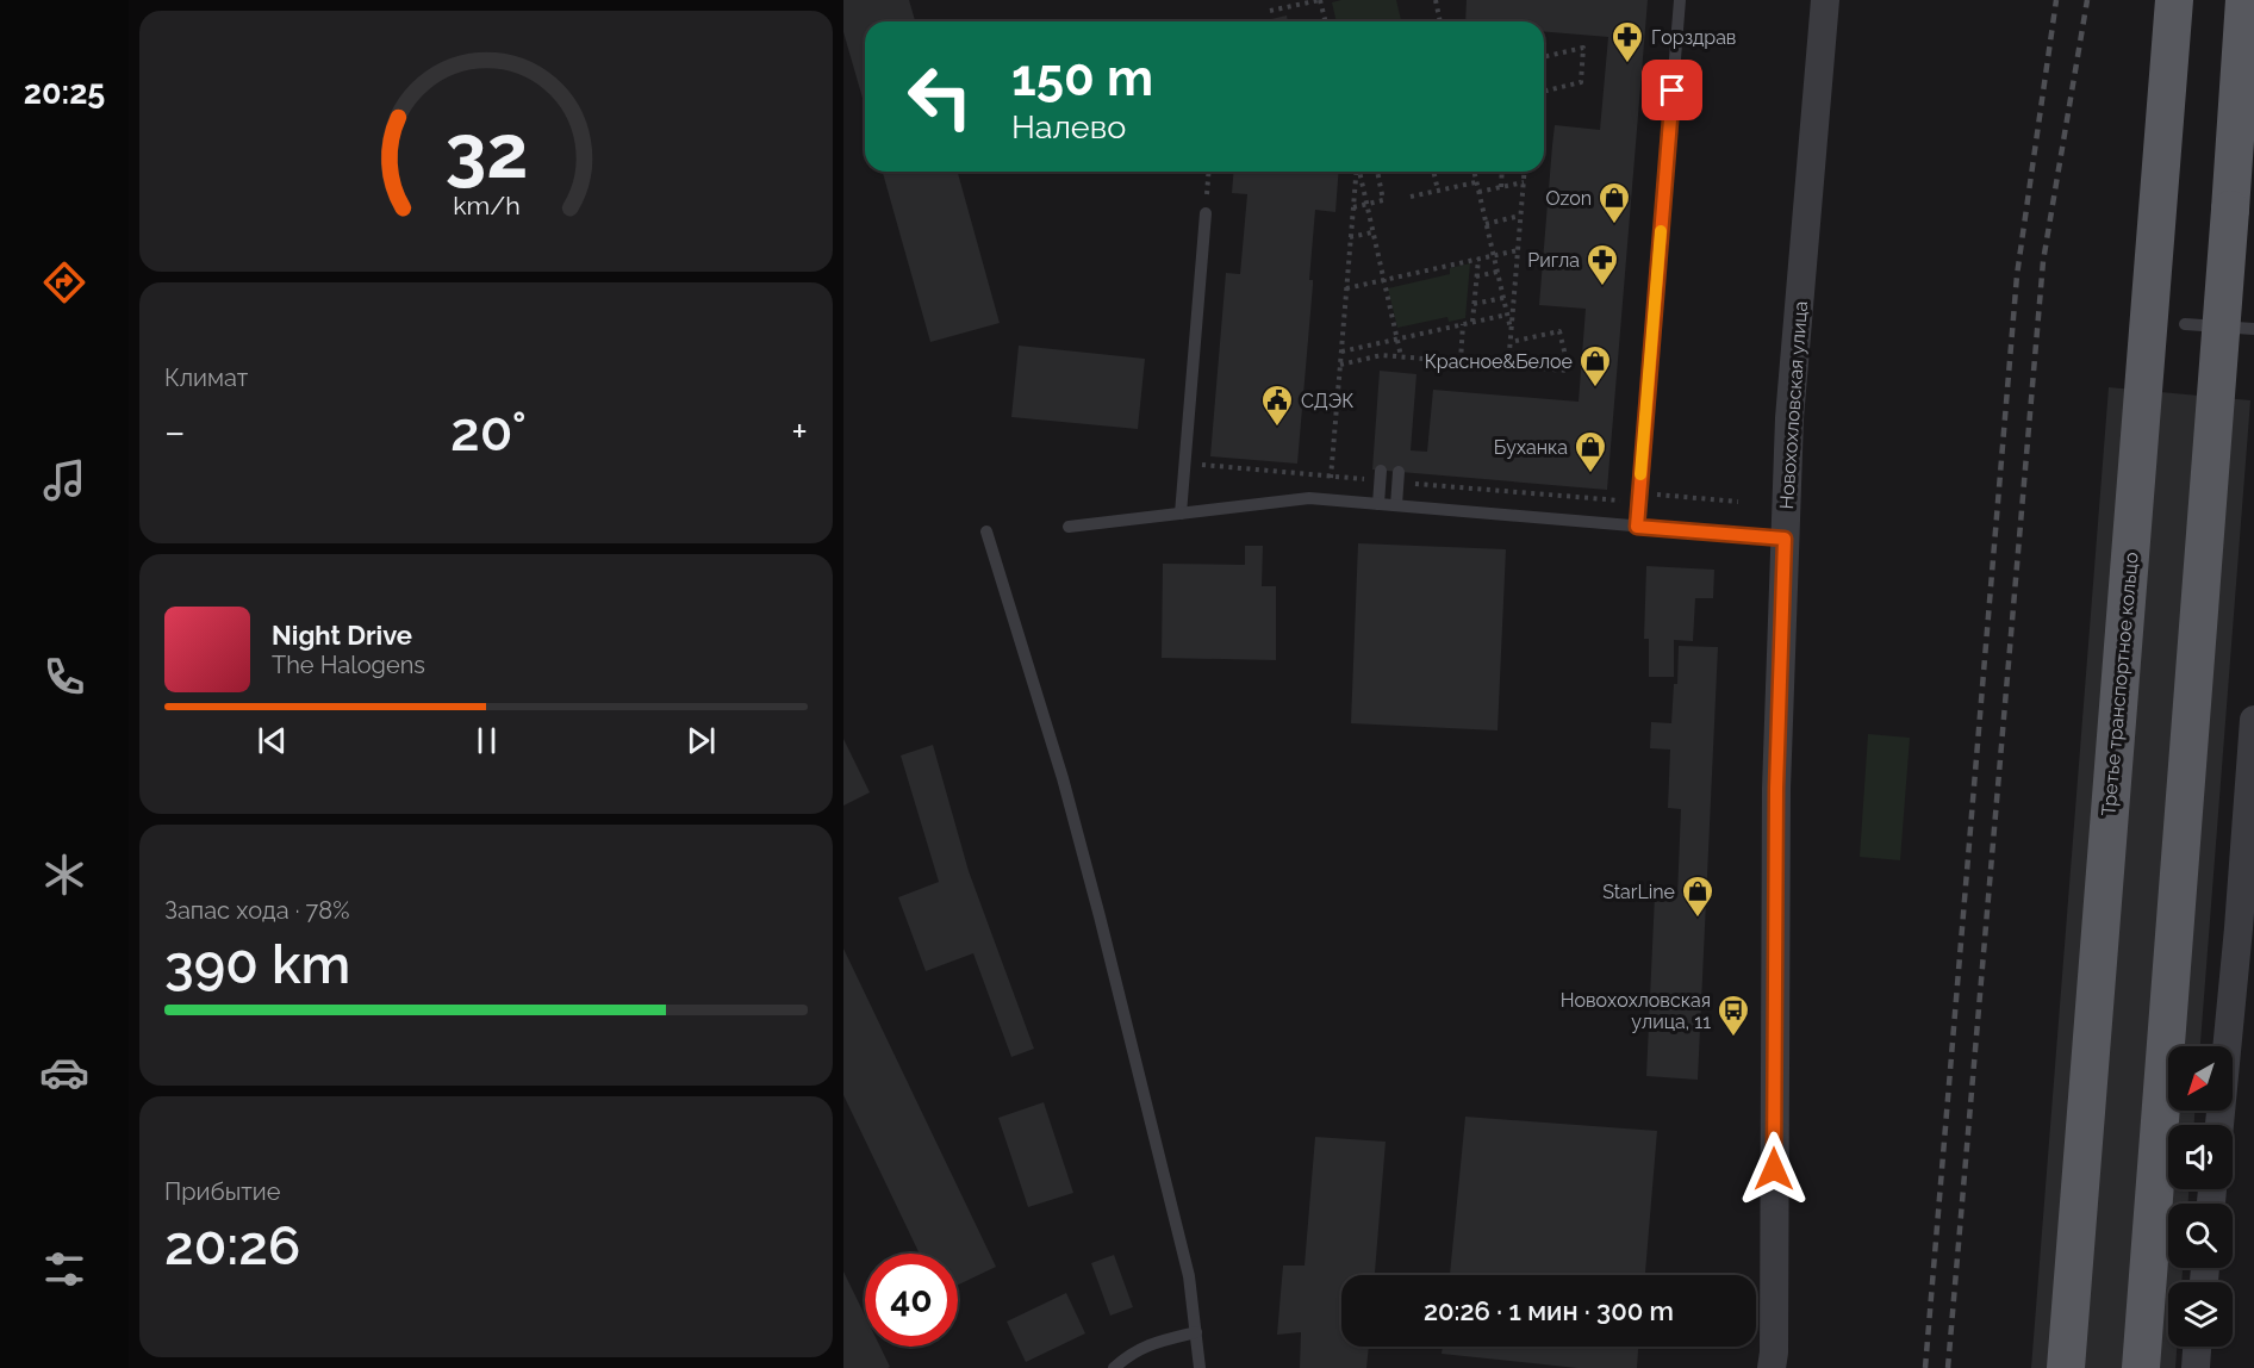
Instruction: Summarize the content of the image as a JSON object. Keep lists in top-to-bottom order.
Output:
{
  "streets": {
    "main road": ["Третье транспортное кольцо"],
    "street": ["Новохохловская улица"]
  },
  "places": {
    "pharmacy": ["Горздрав", "Ригла"],
    "shop": [
      "Ozon",
      "Красное&Белое",
      "Буханка",
      "StarLine"
    ],
    "public building": ["СДЭК"],
    "bus stop": ["Новохохловская улица, 11"]
  },
  "north": "bottom left",
  "page": {
    "tabs": "20:25",
    "turn": ["150 m", "Налево"],
    "tile": [
      "Климат",
      ["Запас хода · 78%", "390 km"],
      ["Прибытие", "20:26"]
    ],
    "heat": ["−", "20°", "+"],
    "song": ["Night Drive", "The Halogens"],
    "limit": "40",
    "trip": "20:26 · 1 мин · 300 m",
    "gauge": ["32", "km/h"]
  }
}
